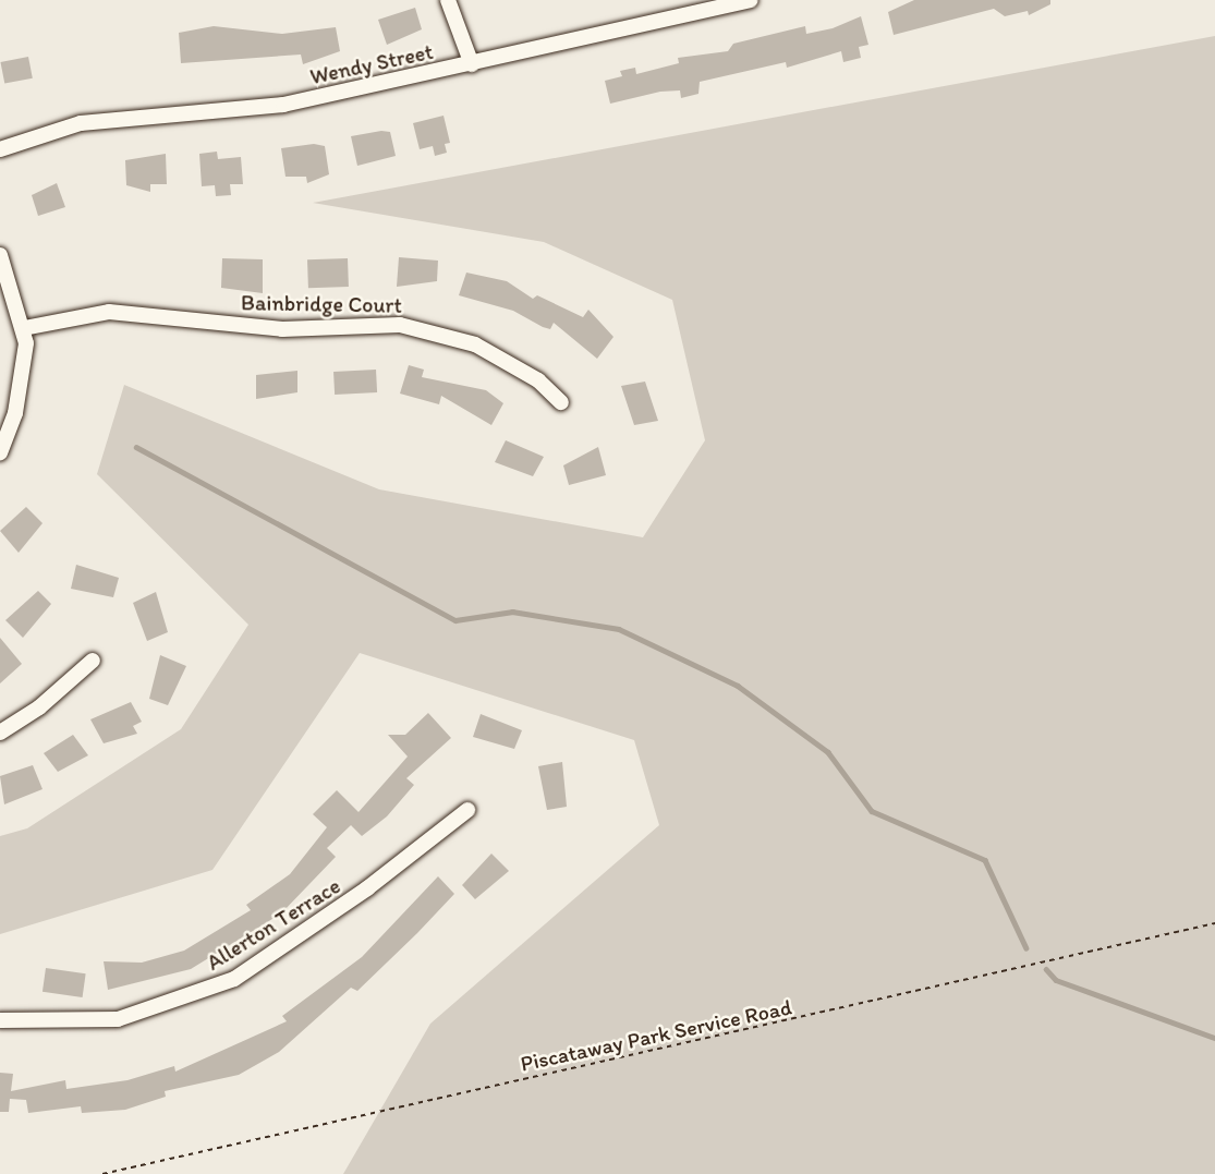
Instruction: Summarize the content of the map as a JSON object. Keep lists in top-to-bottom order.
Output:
{
  "streets": {
    "street": ["Wendy Street", "Bainbridge Court", "Allerton Terrace"],
    "path": ["Piscataway Park Service Road"]
  }
}
